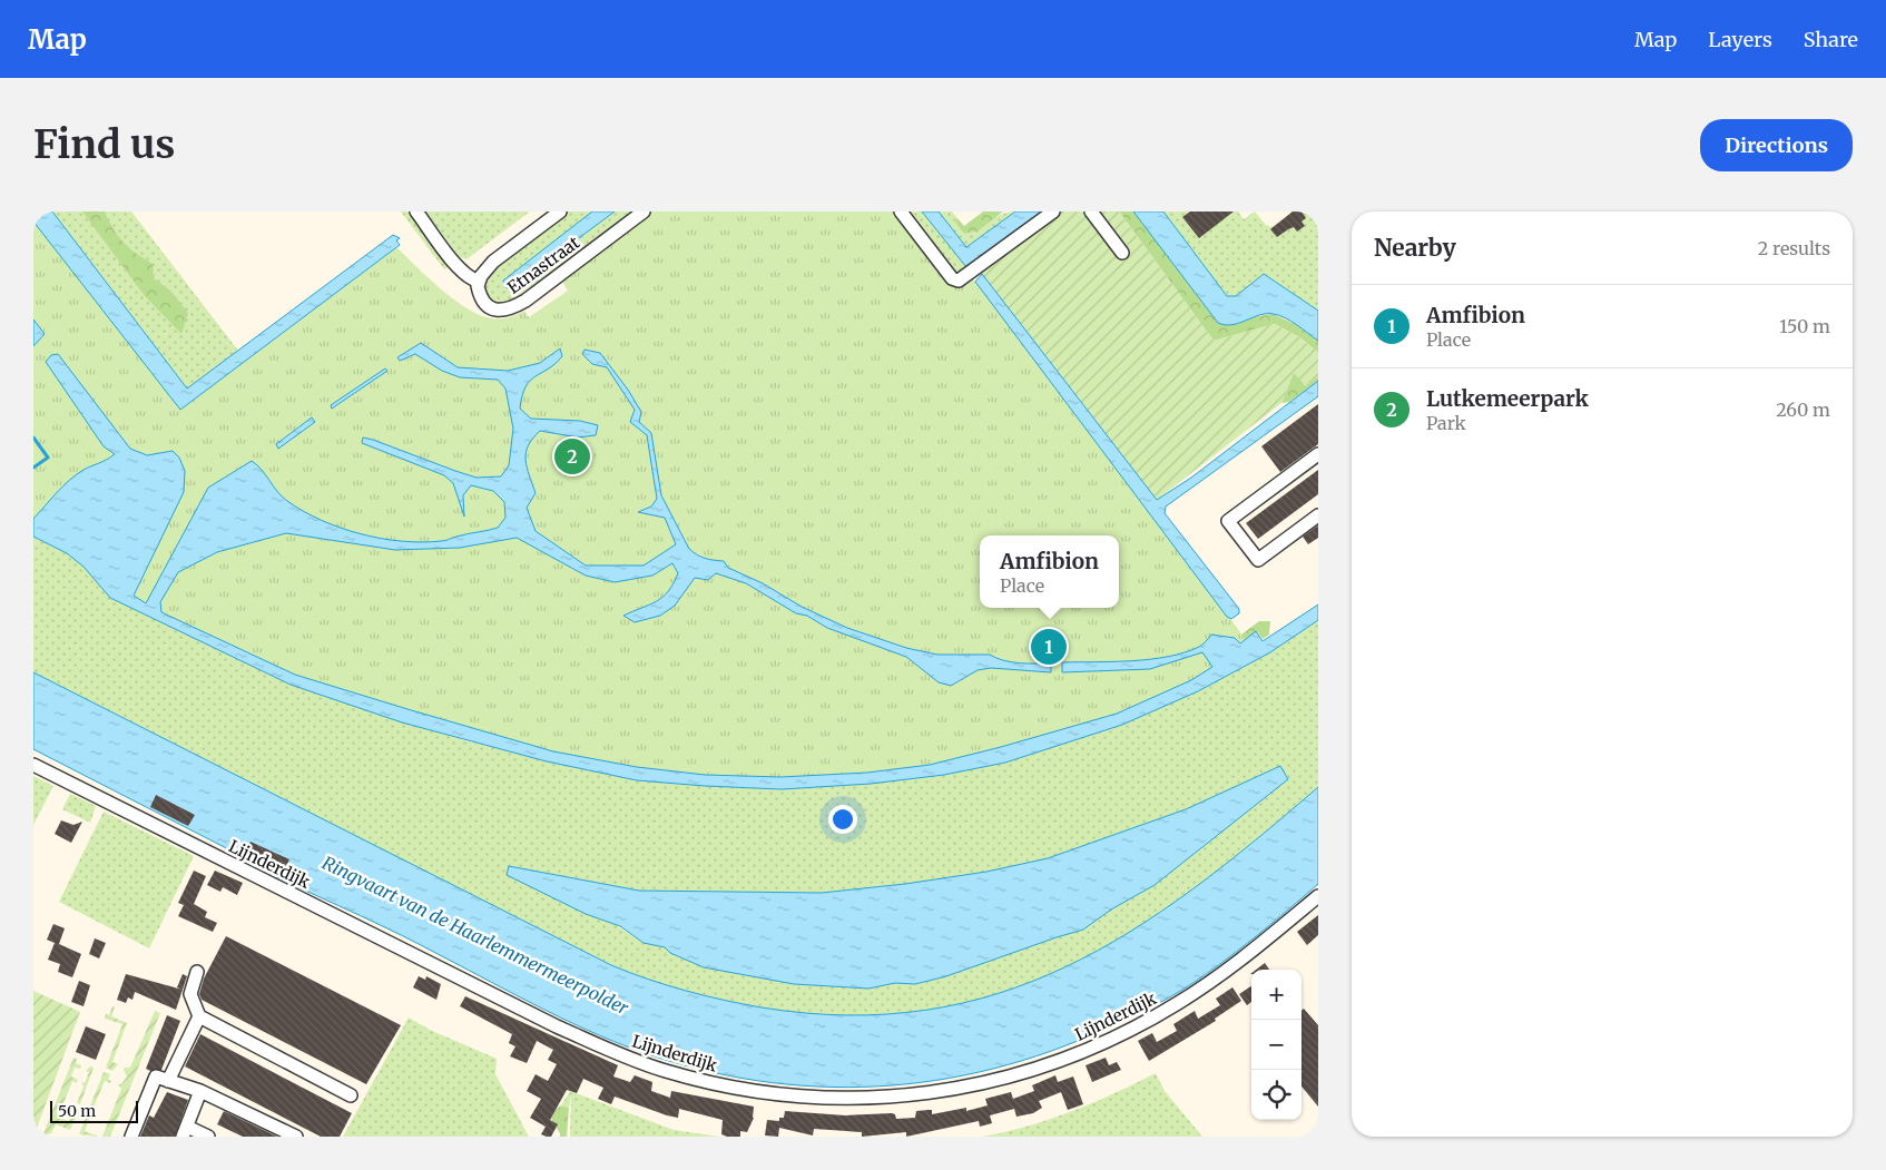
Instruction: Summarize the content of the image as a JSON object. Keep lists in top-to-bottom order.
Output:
{
  "streets": {
    "street": ["Etnastraat", "Lijnderdijk"]
  },
  "water": ["Ringvaart van de Haarlemmermeerpolder"],
  "scale_bar": "50 m",
  "page": {
    "header": "Map",
    "nav": ["Map", "Layers", "Share"],
    "buttons": "Directions",
    "title": "Find us",
    "heading": ["Nearby", "2 results"],
    "list": [
      {
        "mark": "1",
        "name": "Amfibion",
        "note": "Place",
        "value": "150 m"
      },
      {
        "mark": "2",
        "name": "Lutkemeerpark",
        "note": "Park",
        "value": "260 m"
      }
    ],
    "pins": ["2", "1"],
    "popup": ["Amfibion", "Place"],
    "map_buttons": ["+", "−"],
    "scale": "50 m"
  }
}
